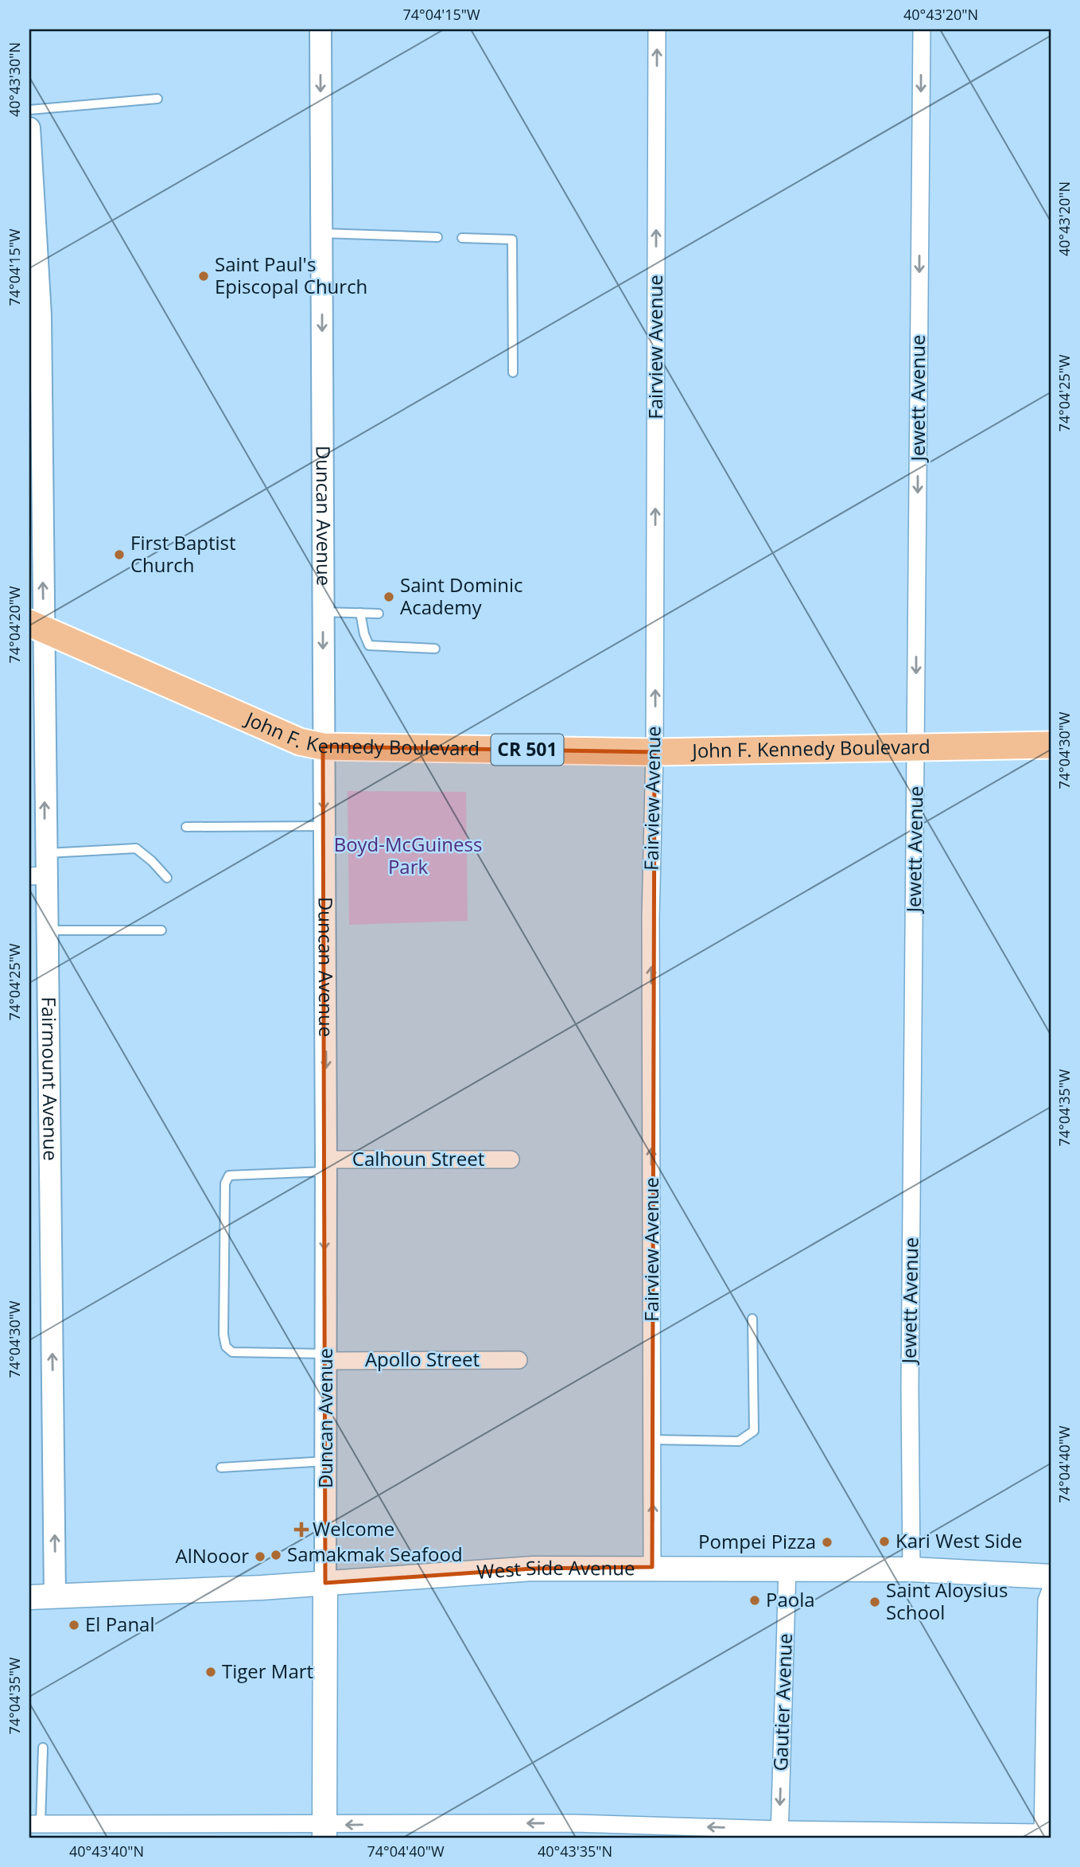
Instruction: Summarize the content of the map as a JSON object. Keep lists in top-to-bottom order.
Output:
{
  "streets": {
    "main road": [
      "Duncan Avenue",
      "John F. Kennedy Boulevard",
      "CR 501",
      "West Side Avenue"
    ],
    "street": [
      "Fairview Avenue",
      "Jewett Avenue",
      "Fairmount Avenue",
      "Calhoun Street",
      "Apollo Street",
      "Gautier Avenue"
    ]
  },
  "crossings": [
    ["Fairview Avenue", "John F. Kennedy Boulevard"],
    ["Fairview Avenue", "West Side Avenue"],
    ["Jewett Avenue", "John F. Kennedy Boulevard"],
    ["Jewett Avenue", "West Side Avenue"],
    ["Duncan Avenue", "John F. Kennedy Boulevard"],
    ["Duncan Avenue", "Calhoun Street"],
    ["Duncan Avenue", "Apollo Street"],
    ["Duncan Avenue", "West Side Avenue"],
    ["John F. Kennedy Boulevard", "Fairmount Avenue"],
    ["Fairmount Avenue", "West Side Avenue"],
    ["West Side Avenue", "Gautier Avenue"]
  ],
  "one_way": [
    "Fairview Avenue",
    "Jewett Avenue",
    "Duncan Avenue",
    "Fairmount Avenue",
    "Gautier Avenue"
  ],
  "parks": ["Boyd-McGuiness Park"],
  "places": {
    "other": [
      "Saint Paul's Episcopal Church",
      "First Baptist Church",
      "Saint Dominic Academy",
      "Kari West Side",
      "Pompei Pizza",
      "Samakmak Seafood",
      "AlNooor",
      "Paola",
      "Saint Aloysius School",
      "El Panal",
      "Tiger Mart"
    ],
    "health": ["Welcome"]
  },
  "coordinates": [
    "74°04'15\"W",
    "40°43'20\"N",
    "40°43'30\"N",
    "74°04'25\"W",
    "74°04'20\"W",
    "74°04'30\"W",
    "74°04'35\"W",
    "74°04'40\"W",
    "40°43'40\"N",
    "40°43'35\"N"
  ]
}
